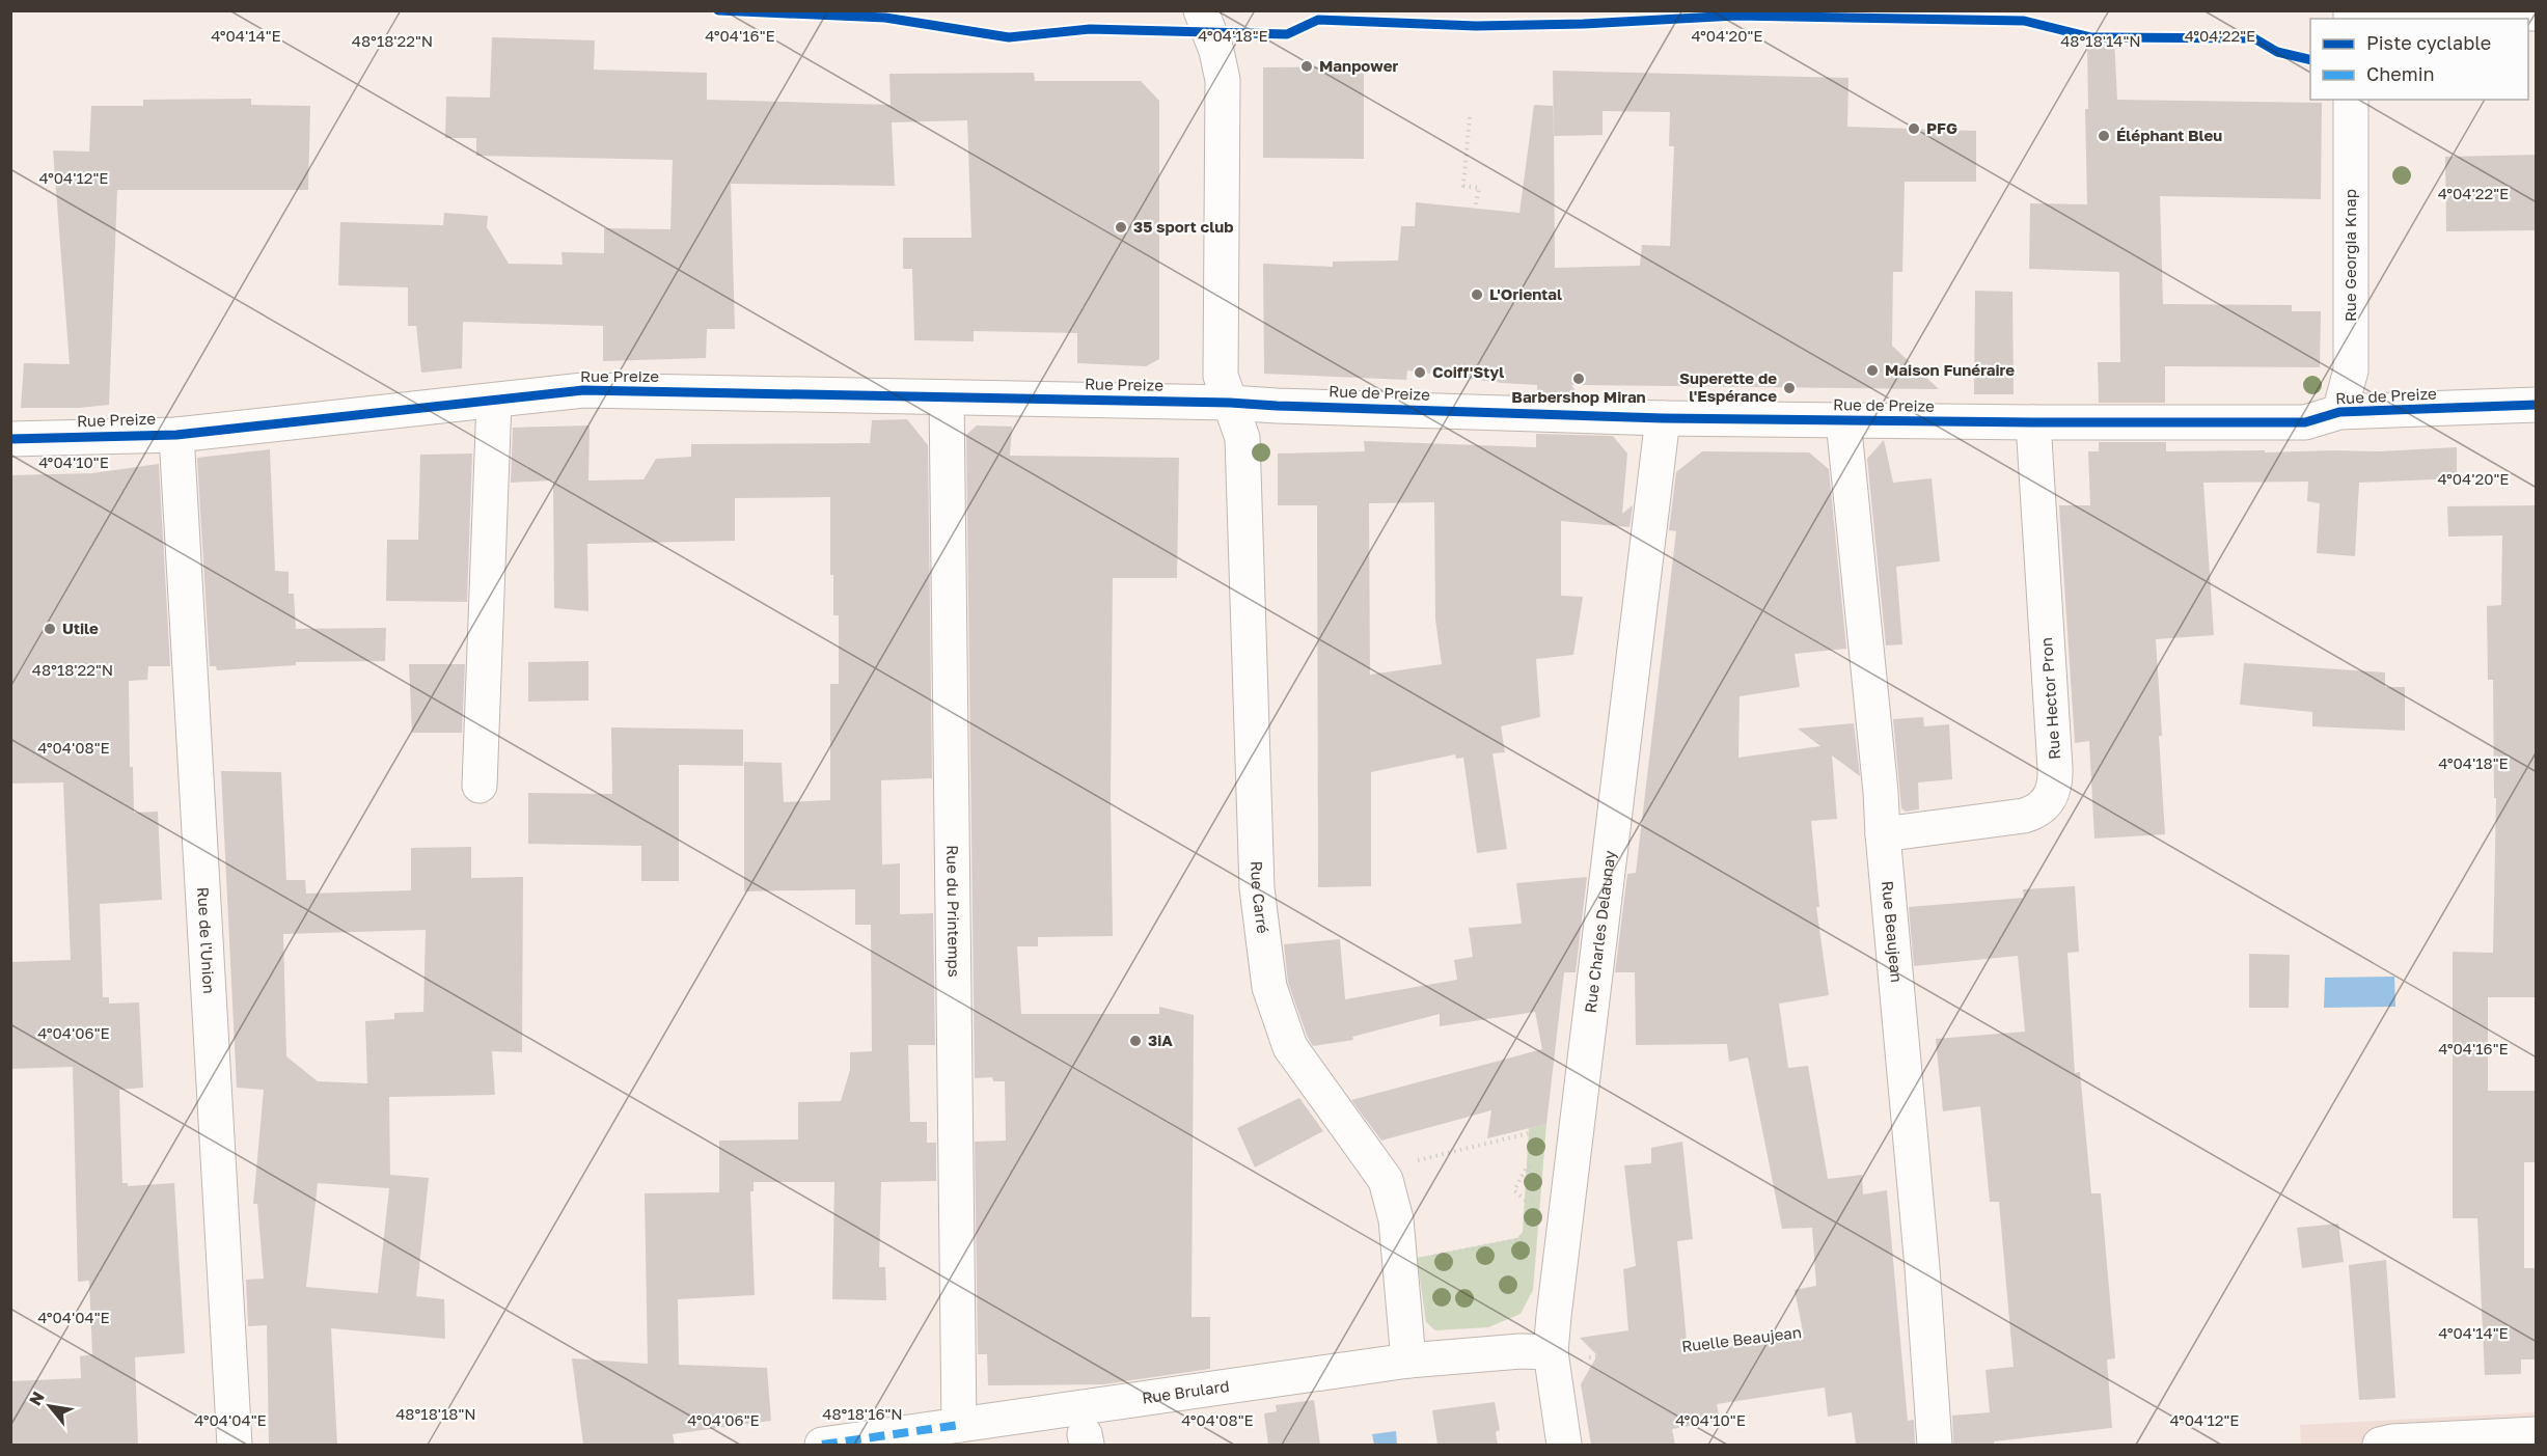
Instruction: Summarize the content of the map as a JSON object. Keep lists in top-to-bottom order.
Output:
{
  "streets": {
    "street": [
      "Rue Georgia Knap",
      "Rue Preize",
      "Rue de Preize",
      "Rue Hector Pron",
      "Rue Carré",
      "Rue du Printemps",
      "Rue Charles Delaunay",
      "Rue Beaujean",
      "Rue de l'Union",
      "Rue Brulard"
    ],
    "path": ["Ruelle Beaujean"]
  },
  "crossings": [
    ["Rue Georgia Knap", "Rue de Preize"],
    ["Rue Preize", "Rue de Preize"],
    ["Rue Preize", "Rue Carré"],
    ["Rue Preize", "Rue du Printemps"],
    ["Rue Preize", "Rue de l'Union"],
    ["Rue de Preize", "Rue Hector Pron"],
    ["Rue de Preize", "Rue Carré"],
    ["Rue de Preize", "Rue Charles Delaunay"],
    ["Rue de Preize", "Rue Beaujean"],
    ["Rue Hector Pron", "Rue Beaujean"],
    ["Rue Carré", "Rue Brulard"],
    ["Rue du Printemps", "Rue Brulard"],
    ["Rue Charles Delaunay", "Rue Brulard"]
  ],
  "places": [
    "Manpower",
    "PFG",
    "Éléphant Bleu",
    "35 sport club",
    "L'Oriental",
    "Maison Funéraire",
    "Coiff'Styl",
    "Barbershop Miran",
    "Superette de l'Espérance",
    "Utile",
    "3iA"
  ],
  "legend": ["Piste cyclable", "Chemin"],
  "north": "top left",
  "coordinates": [
    "4°04'14\"E",
    "4°04'16\"E",
    "4°04'18\"E",
    "4°04'20\"E",
    "4°04'22\"E",
    "48°18'22\"N",
    "48°18'14\"N",
    "4°04'12\"E",
    "4°04'10\"E",
    "4°04'08\"E",
    "4°04'06\"E",
    "4°04'04\"E",
    "48°18'18\"N",
    "48°18'16\"N"
  ]
}
